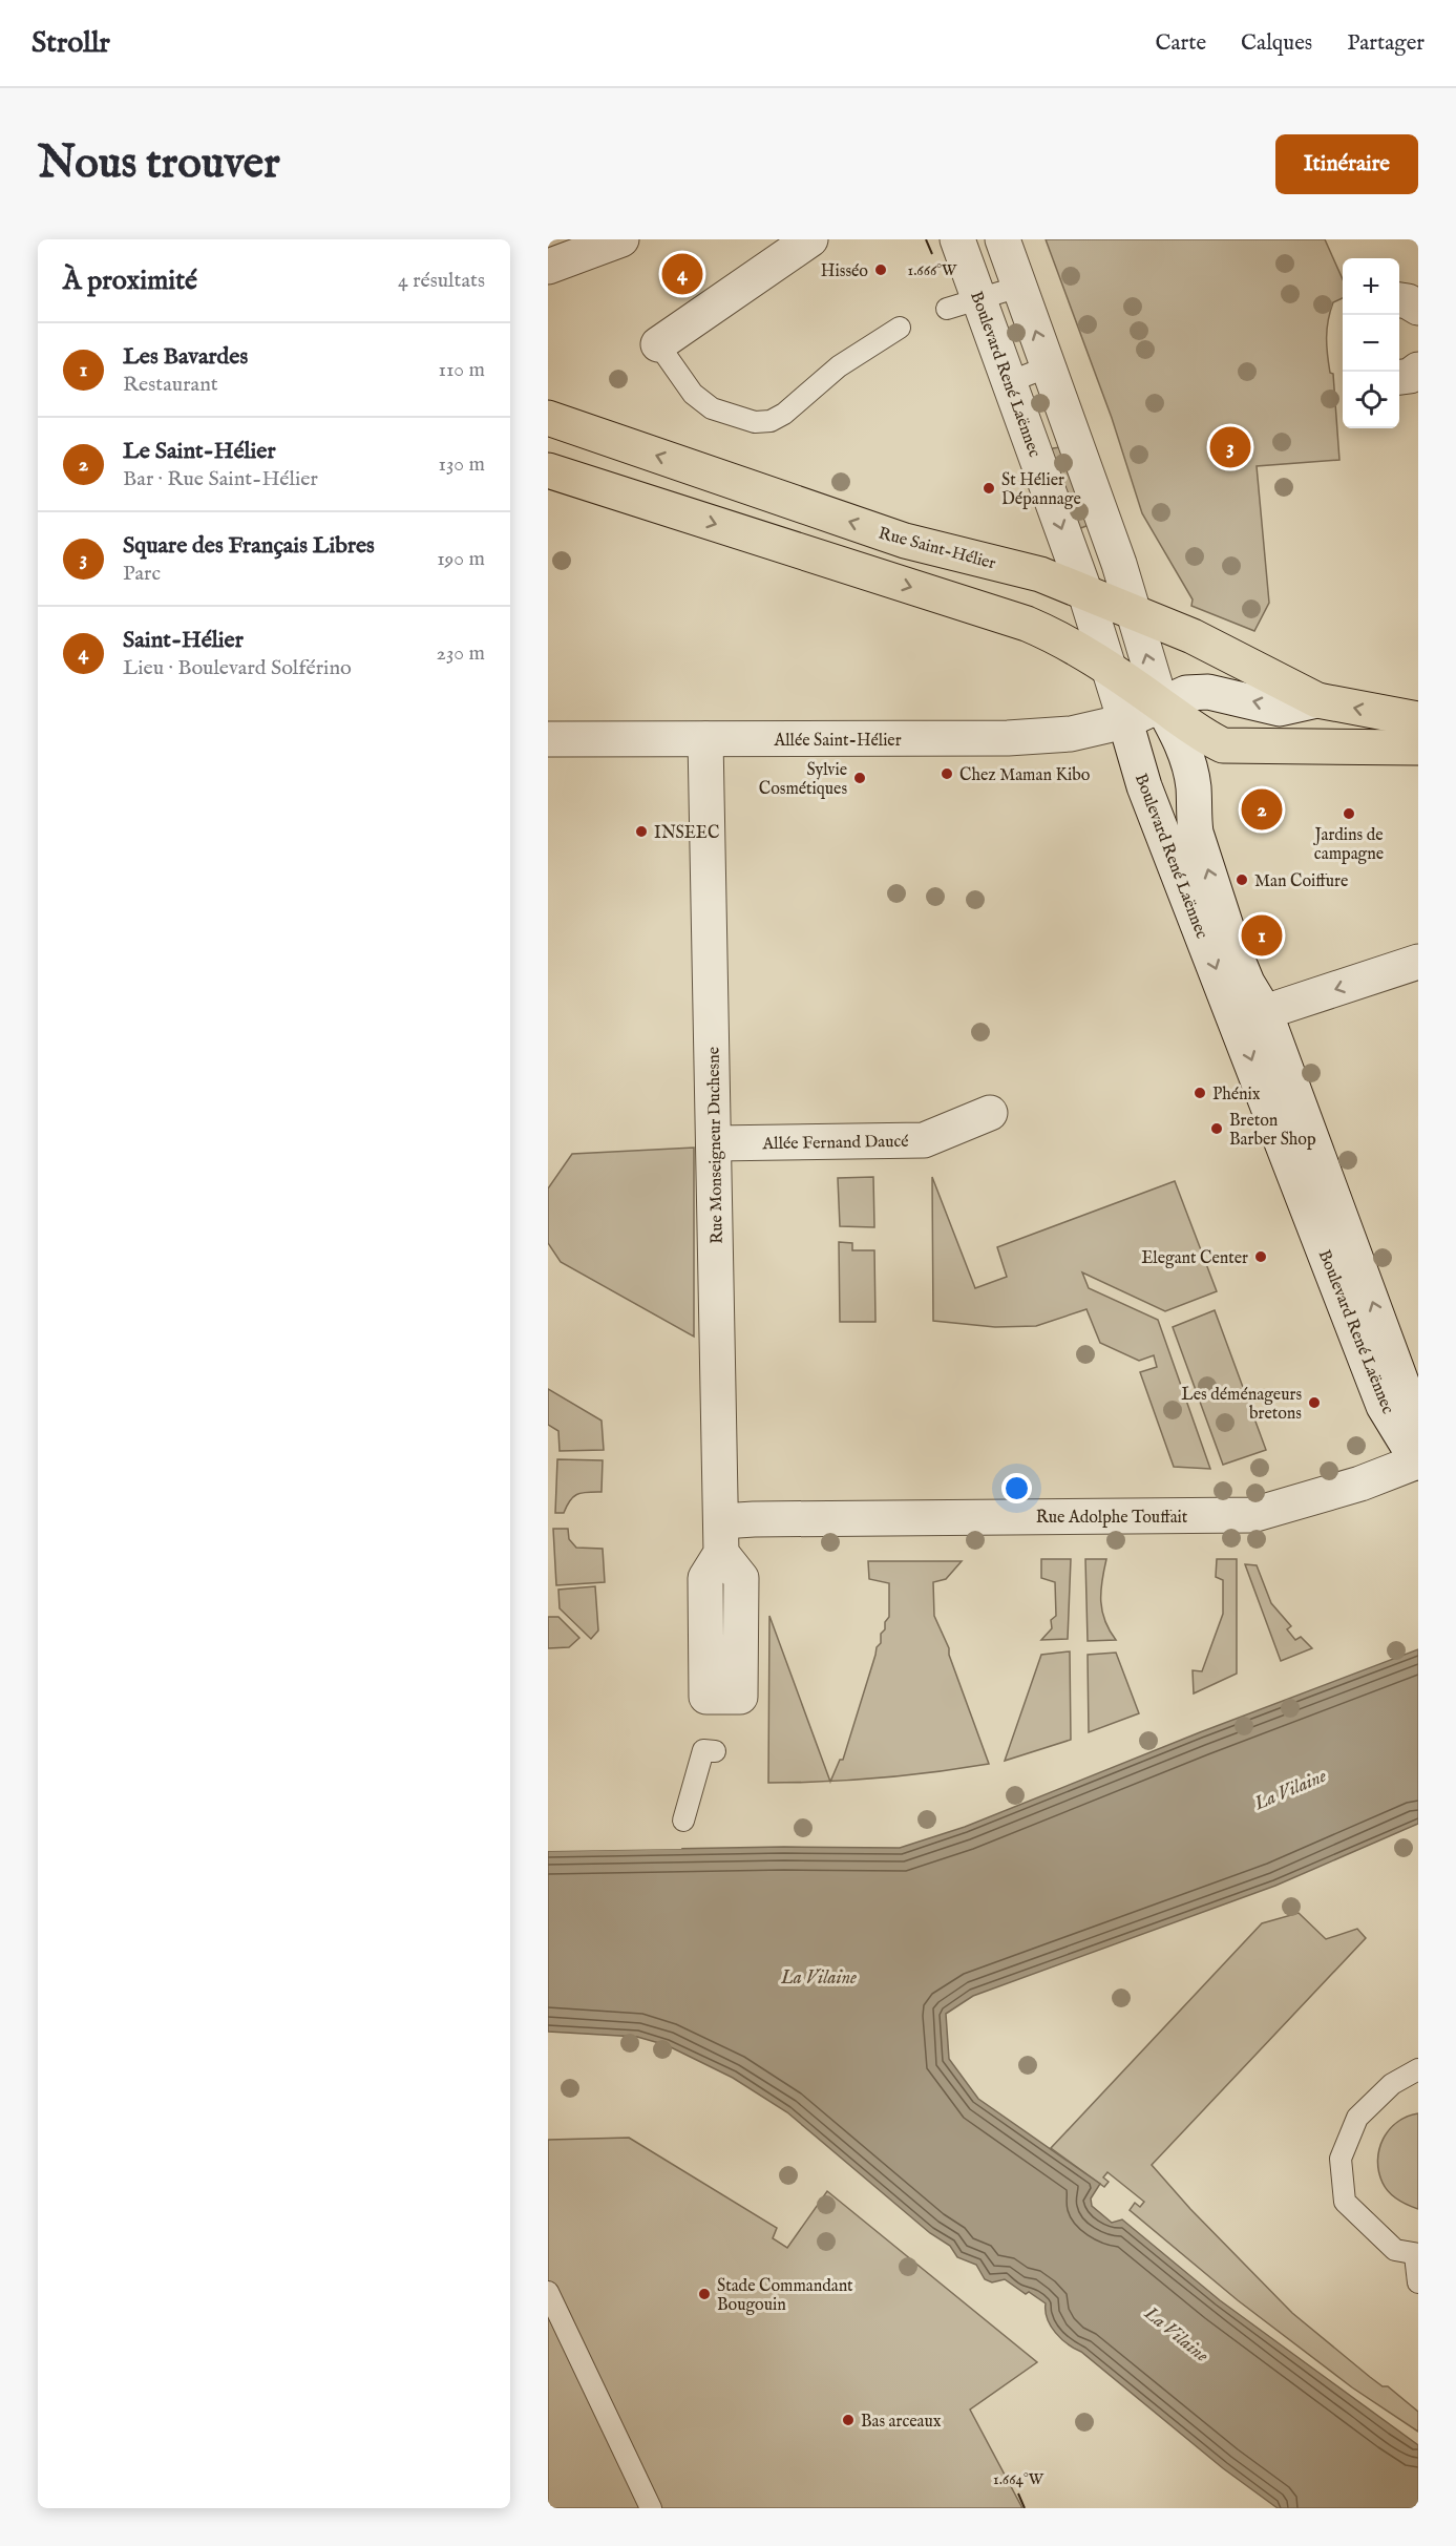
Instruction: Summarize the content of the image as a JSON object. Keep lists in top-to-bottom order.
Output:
{
  "streets": {
    "main road": ["Rue Saint-Hélier"],
    "street": [
      "Boulevard René Laënnec",
      "Allée Saint-Hélier",
      "Allée Fernand Daucé",
      "Rue Monseigneur Duchesne",
      "Rue Adolphe Touffait"
    ]
  },
  "crossings": [
    ["Boulevard René Laënnec", "Rue Saint-Hélier"],
    ["Boulevard René Laënnec", "Allée Saint-Hélier"],
    ["Boulevard René Laënnec", "Rue Adolphe Touffait"],
    ["Rue Saint-Hélier", "Allée Saint-Hélier"],
    ["Allée Saint-Hélier", "Rue Monseigneur Duchesne"],
    ["Allée Fernand Daucé", "Rue Monseigneur Duchesne"],
    ["Rue Monseigneur Duchesne", "Rue Adolphe Touffait"]
  ],
  "water": ["La Vilaine"],
  "places": [
    "Hisséo",
    "St Hélier Dépannage",
    "Chez Maman Kibo",
    "Sylvie Cosmétiques",
    "Jardins de campagne",
    "INSEEC",
    "Man Coiffure",
    "Phénix",
    "Breton Barber Shop",
    "Elegant Center",
    "Les déménageurs bretons",
    "Stade Commandant Bougouin",
    "Bas arceaux"
  ],
  "page": {
    "header": "Strollr",
    "nav": ["Carte", "Calques", "Partager"],
    "buttons": "Itinéraire",
    "title": "Nous trouver",
    "heading": ["À proximité", "4 résultats"],
    "pins": [
      "4",
      "3",
      "2",
      "1"
    ],
    "map_buttons": ["+", "−"],
    "list": [
      {
        "mark": "1",
        "name": "Les Bavardes",
        "note": "Restaurant",
        "value": "110 m"
      },
      {
        "mark": "2",
        "name": "Le Saint-Hélier",
        "note": "Bar · Rue Saint-Hélier",
        "value": "130 m"
      },
      {
        "mark": "3",
        "name": "Square des Français Libres",
        "note": "Parc",
        "value": "190 m"
      },
      {
        "mark": "4",
        "name": "Saint-Hélier",
        "note": "Lieu · Boulevard Solférino",
        "value": "230 m"
      }
    ]
  },
  "coordinates": ["1.666°W", "1.664°W"]
}
